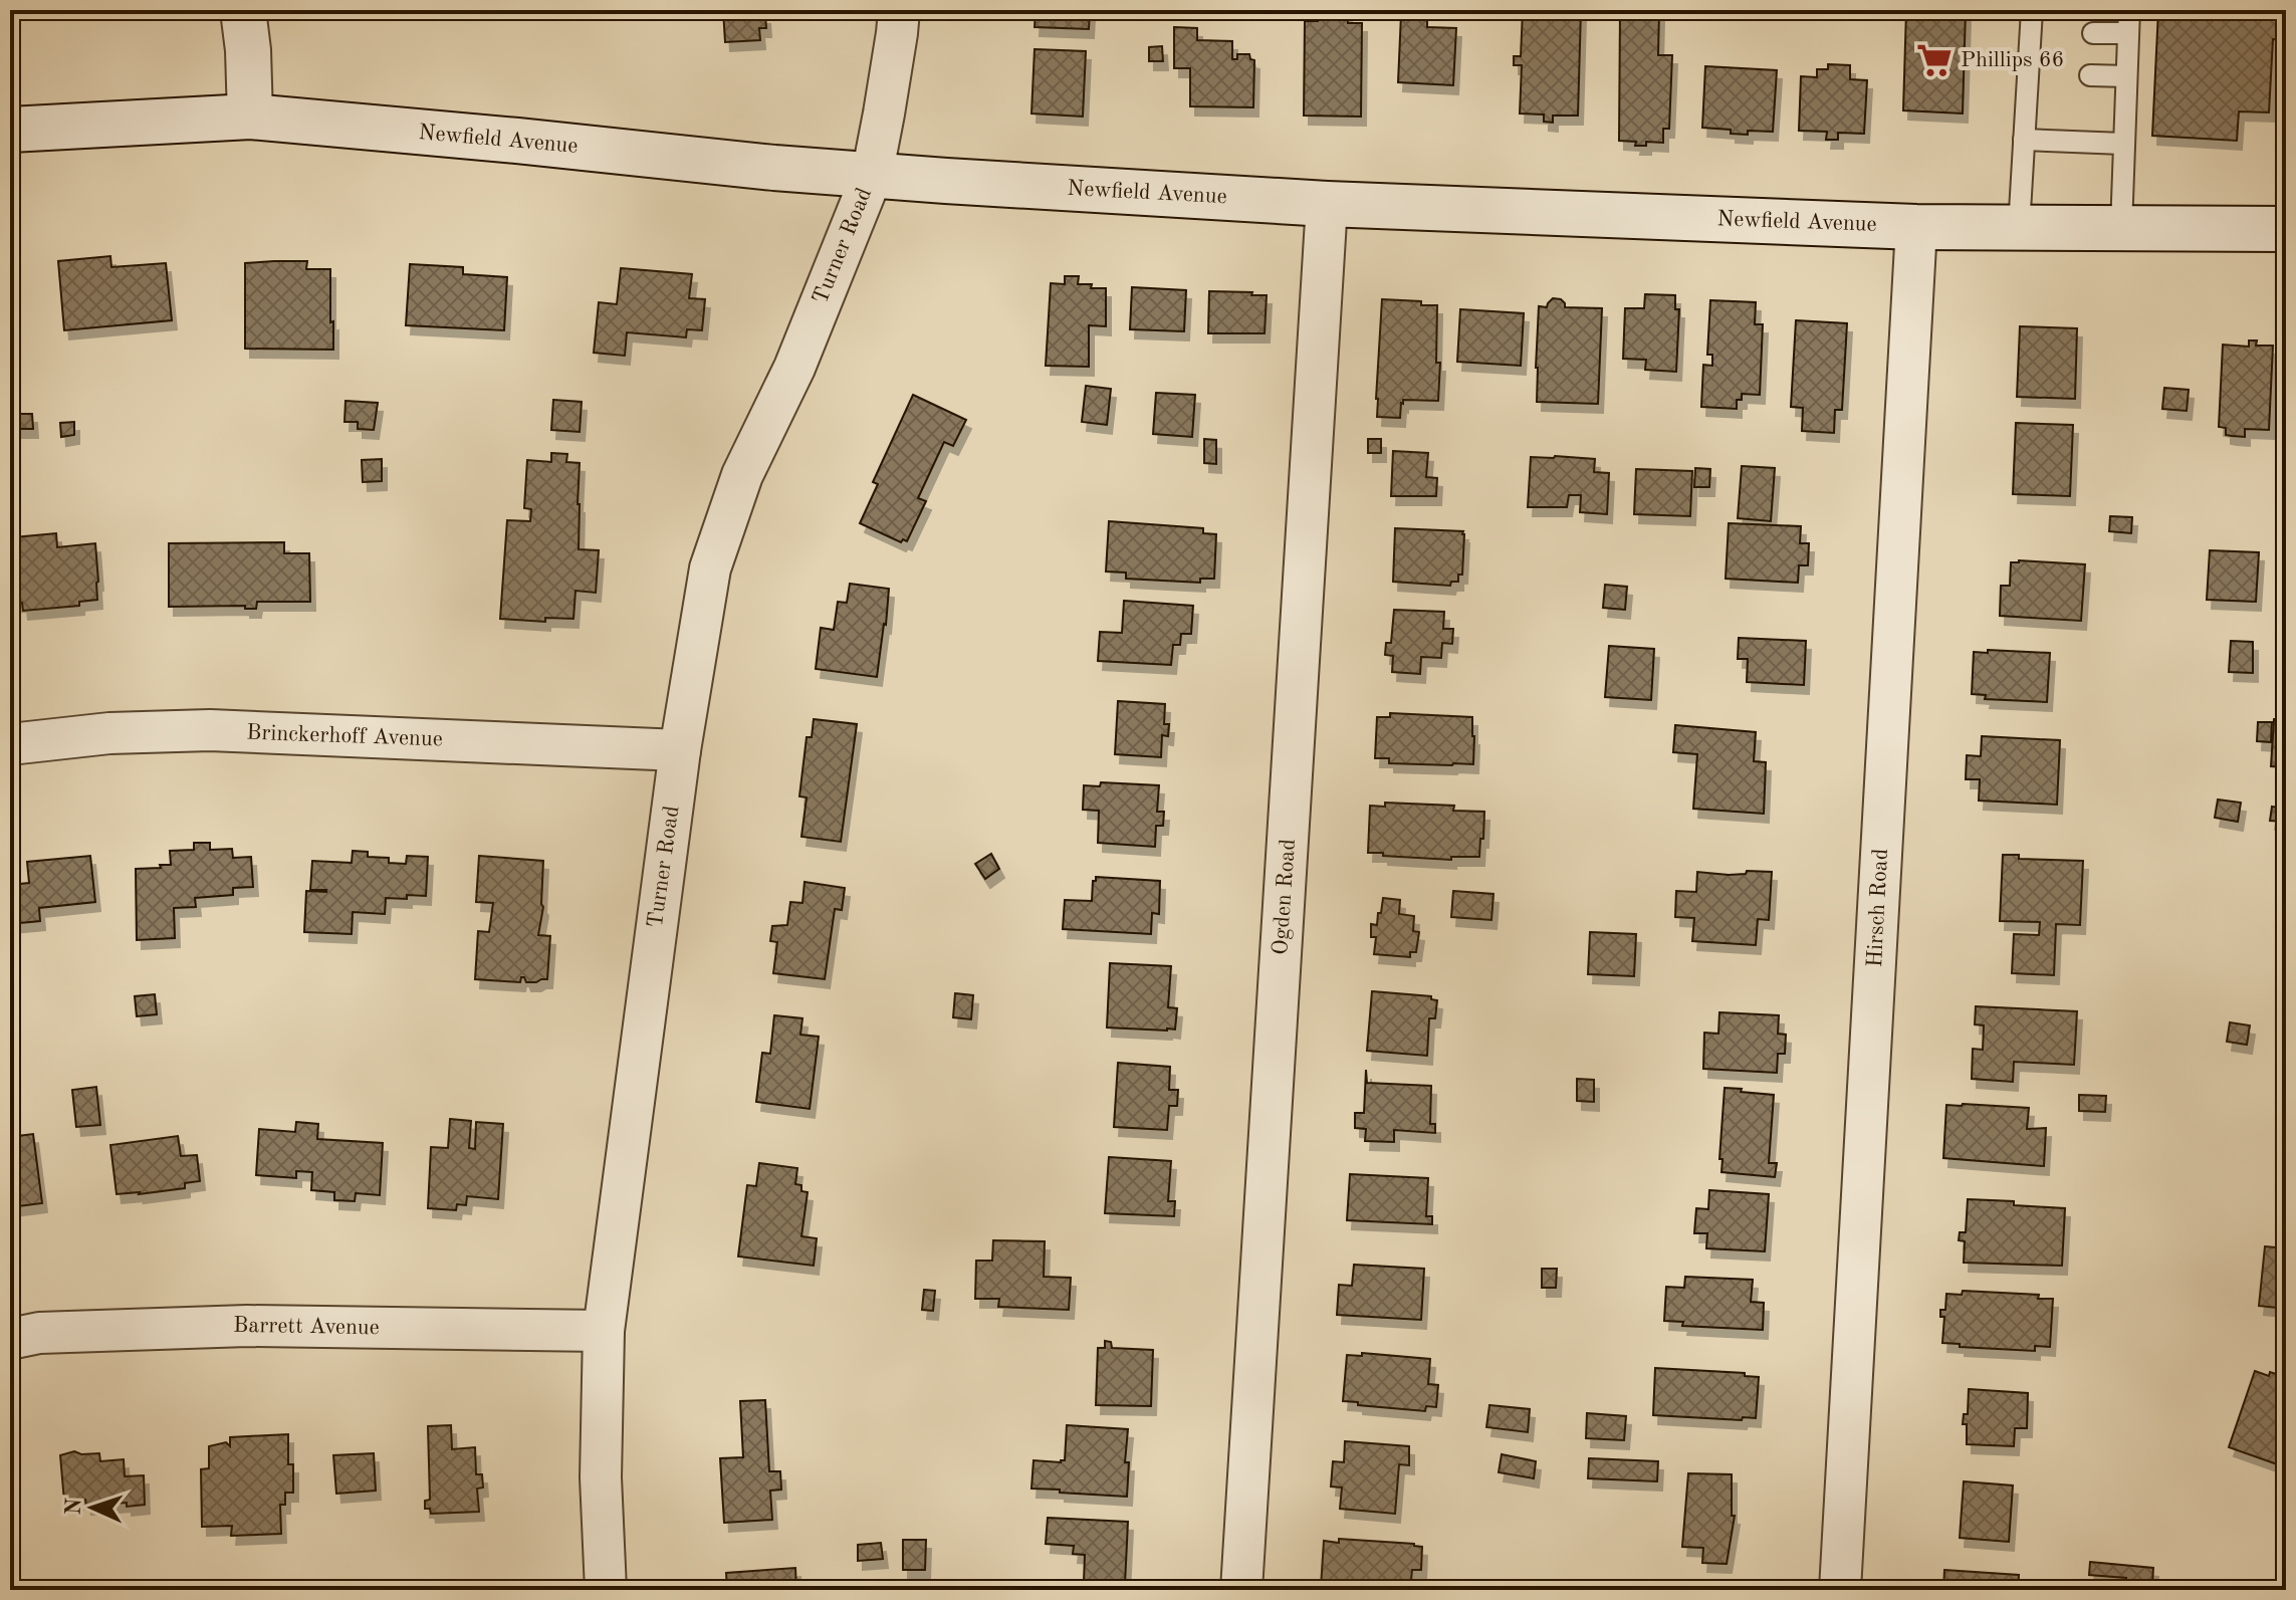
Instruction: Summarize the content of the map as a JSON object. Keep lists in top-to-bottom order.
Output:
{
  "streets": {
    "main road": ["Newfield Avenue"],
    "street": [
      "Turner Road",
      "Brinckerhoff Avenue",
      "Ogden Road",
      "Hirsch Road",
      "Barrett Avenue"
    ]
  },
  "crossings": [
    ["Newfield Avenue", "Turner Road"],
    ["Newfield Avenue", "Ogden Road"],
    ["Newfield Avenue", "Hirsch Road"],
    ["Turner Road", "Brinckerhoff Avenue"],
    ["Turner Road", "Barrett Avenue"]
  ],
  "places": {
    "supermarket": ["Phillips 66"]
  },
  "north": "left"
}
